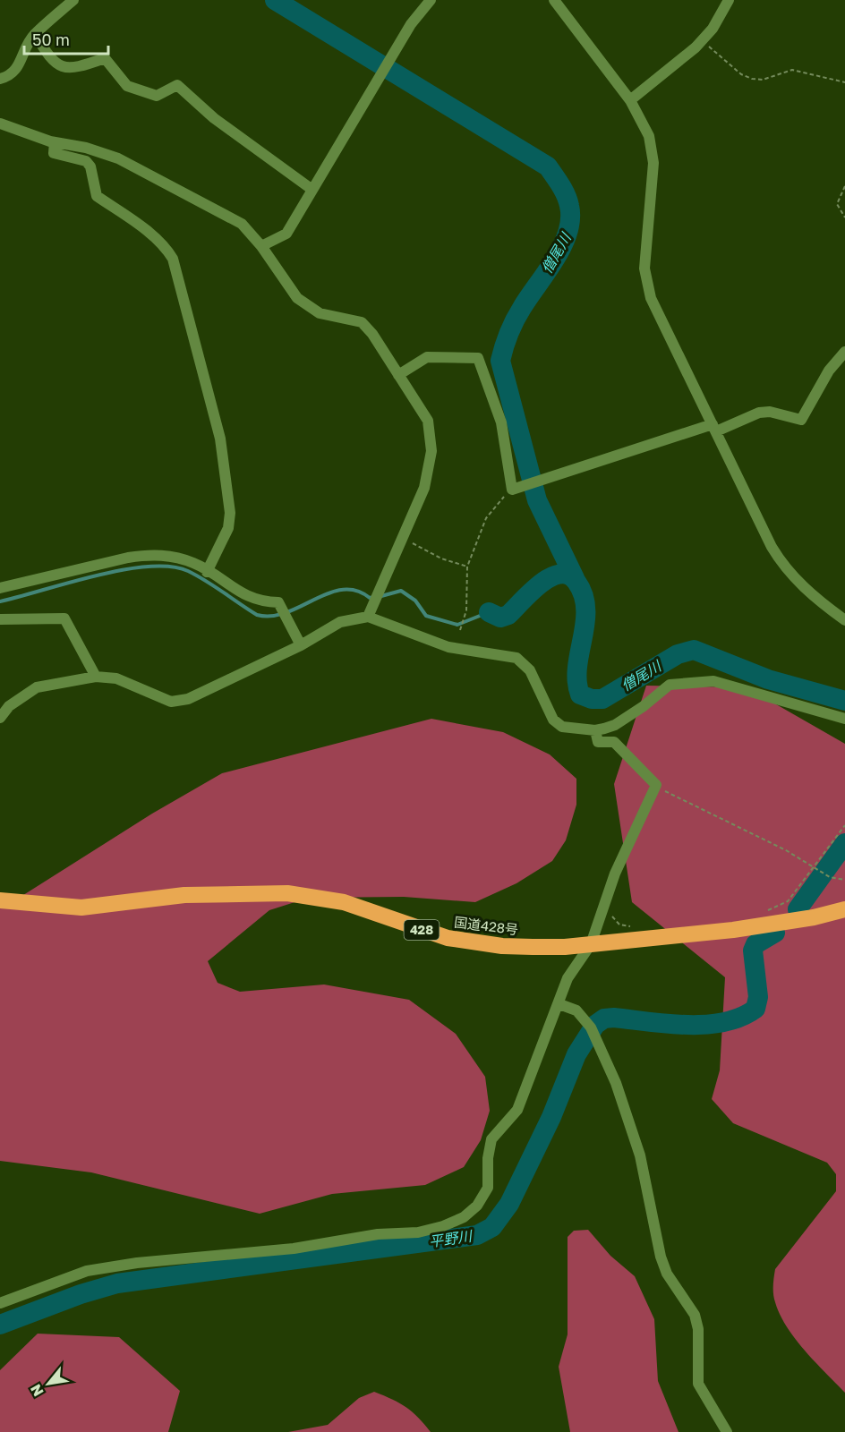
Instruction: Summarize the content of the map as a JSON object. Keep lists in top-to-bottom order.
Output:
{
  "streets": {
    "highway": ["国道428号", "428"]
  },
  "water": ["僧尾川", "平野川"],
  "scale_bar": "50 m",
  "north": "bottom left"
}
